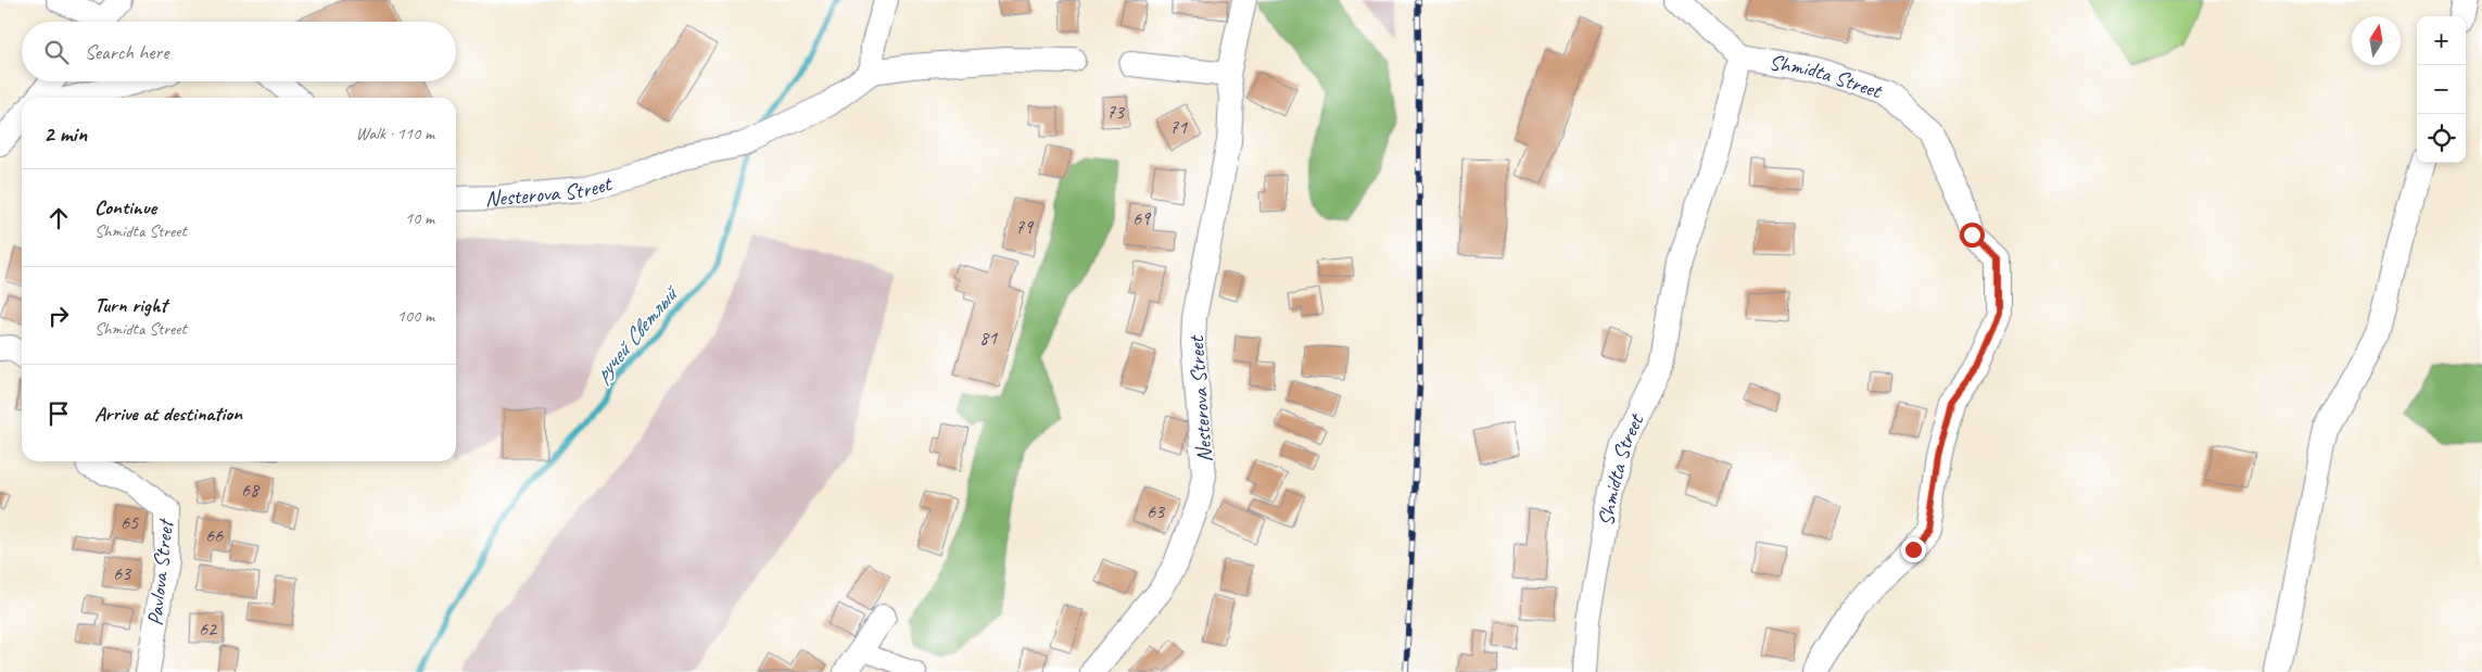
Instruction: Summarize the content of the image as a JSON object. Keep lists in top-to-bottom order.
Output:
{
  "streets": {
    "street": ["Shmidta Street", "Nesterova Street", "Pavlova Street"]
  },
  "water": ["ручей Светлый"],
  "house_numbers": [
    "73",
    "71",
    "69",
    "79",
    "81",
    "68",
    "63",
    "65",
    "66",
    "63",
    "62"
  ],
  "north": "top",
  "page": {
    "map_buttons": ["+", "−"],
    "search": "Search here",
    "heading": ["2 min", "Walk · 110 m"],
    "list": [
      ["Continue", "Shmidta Street", "10 m"],
      ["Turn right", "Shmidta Street", "100 m"],
      "Arrive at destination"
    ]
  }
}
